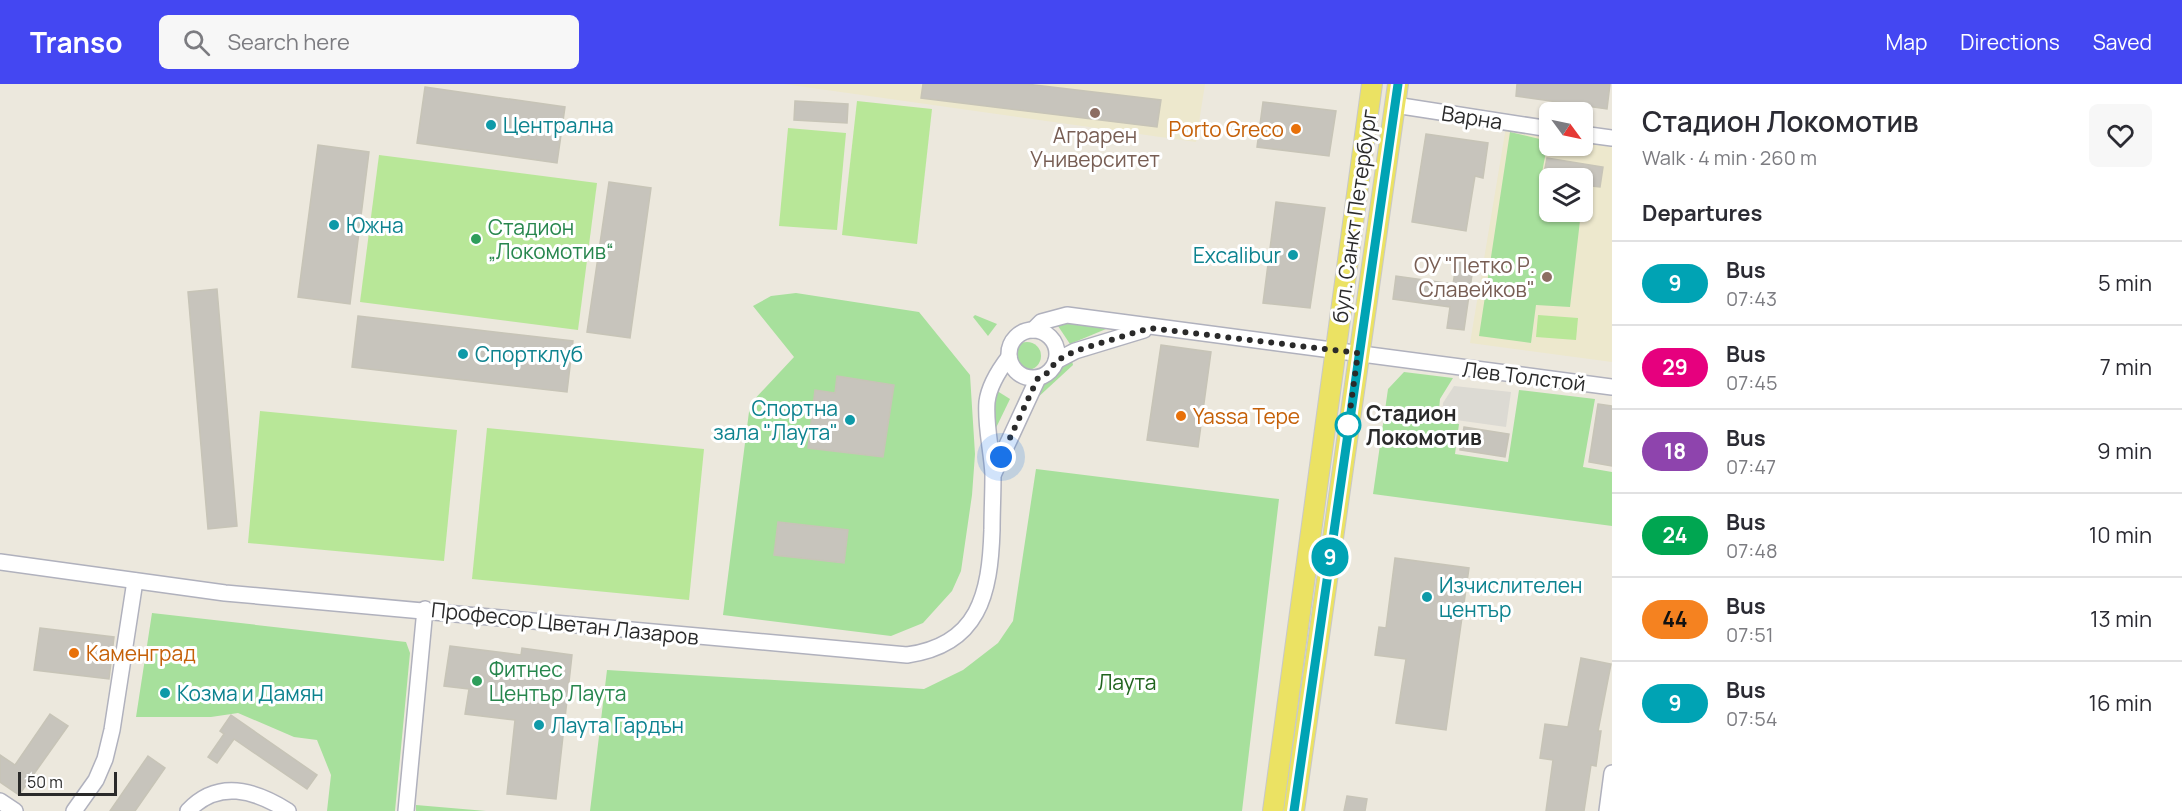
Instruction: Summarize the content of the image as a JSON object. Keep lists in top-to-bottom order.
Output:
{
  "streets": {
    "main road": ["бул. Санкт Петербург"],
    "street": ["Варна", "Лев Толстой", "Професор Цветан Лазаров"]
  },
  "crossings": [
    ["Варна", "бул. Санкт Петербург"],
    ["бул. Санкт Петербург", "Лев Толстой"]
  ],
  "parks": ["Лаута"],
  "places": [
    "Аграрен Университет",
    "Централна",
    "Porto Greco",
    "Южна",
    "Стадион „Локомотив“",
    "Excalibur",
    "ОУ \"Петко Р. Славейков\"",
    "Спортклуб",
    "Yassa Tepe",
    "Спортна зала \"Лаута\"",
    "Стадион Локомотив",
    "Изчислителен център",
    "Каменград",
    "Фитнес Център Лаута",
    "Козма и Дамян",
    "Лаута Гардън"
  ],
  "lines": ["bus line 9"],
  "scale_bar": "50 m",
  "north": "bottom right",
  "page": {
    "header": "Transo",
    "search": "Search here",
    "nav": ["Map", "Directions", "Saved"],
    "on_map": "9",
    "heading": [
      ["Стадион Локомотив", "Walk · 4 min · 260 m"],
      "Departures"
    ],
    "list": [
      {
        "mark": "9",
        "name": "Bus",
        "note": "07:43",
        "value": "5 min"
      },
      {
        "mark": "29",
        "name": "Bus",
        "note": "07:45",
        "value": "7 min"
      },
      {
        "mark": "18",
        "name": "Bus",
        "note": "07:47",
        "value": "9 min"
      },
      {
        "mark": "24",
        "name": "Bus",
        "note": "07:48",
        "value": "10 min"
      },
      {
        "mark": "44",
        "name": "Bus",
        "note": "07:51",
        "value": "13 min"
      },
      {
        "mark": "9",
        "name": "Bus",
        "note": "07:54",
        "value": "16 min"
      }
    ],
    "scale": "50 m"
  }
}
